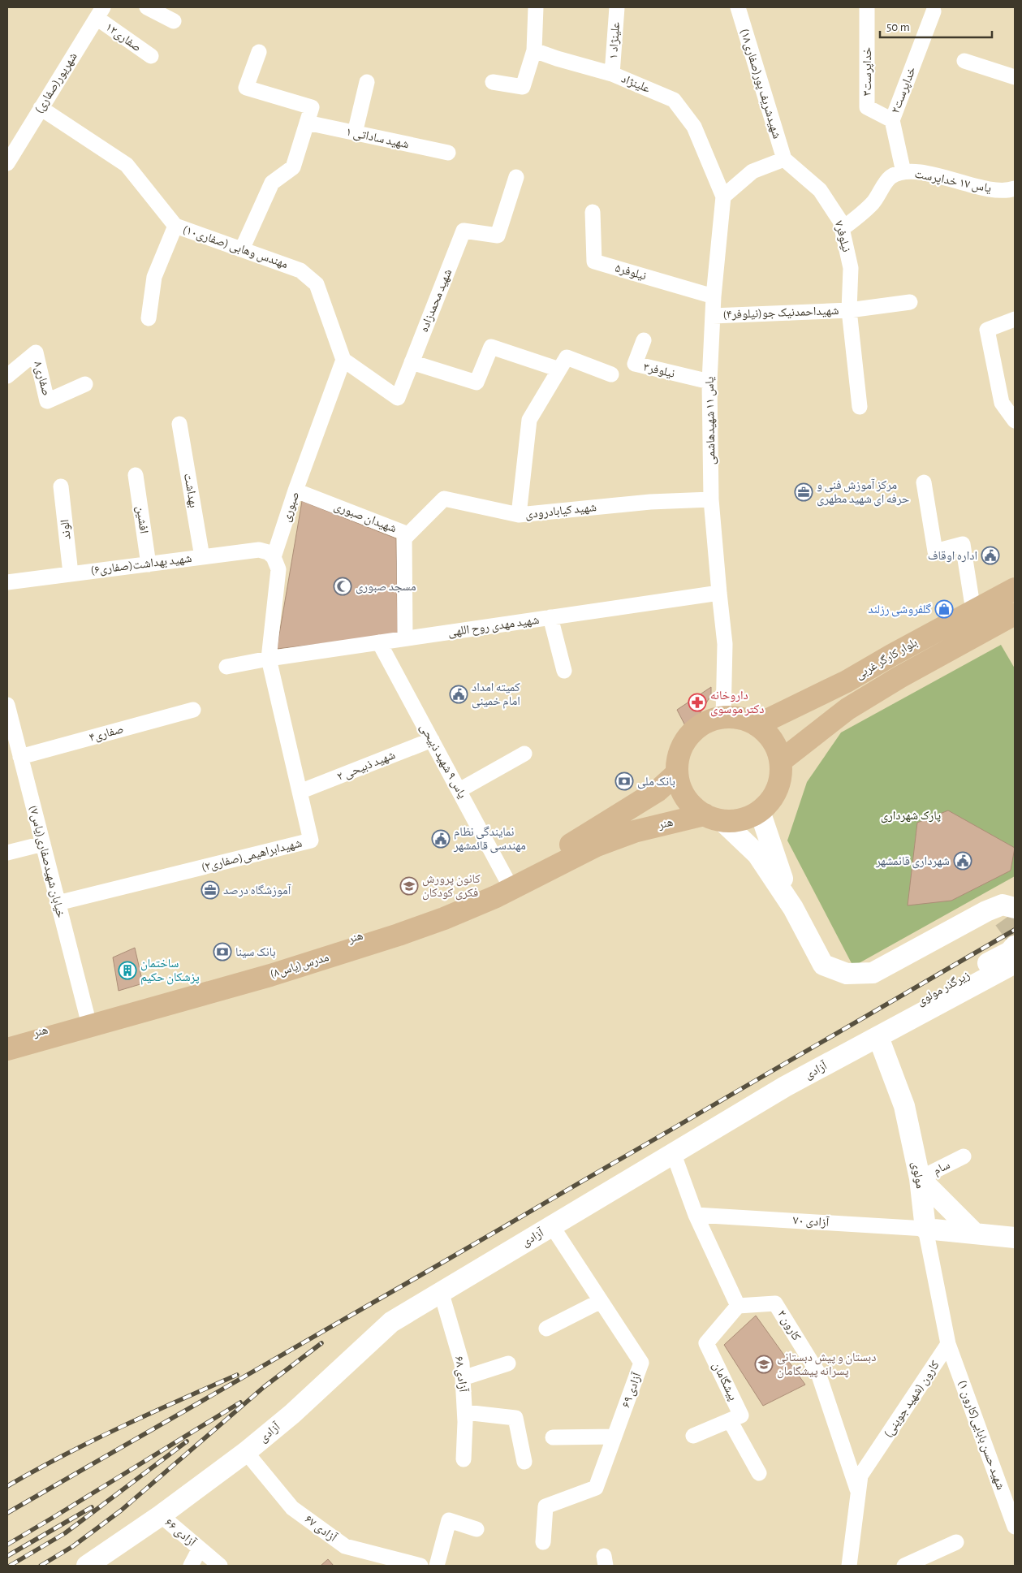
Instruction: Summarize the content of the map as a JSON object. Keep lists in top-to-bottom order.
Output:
{
  "streets": {
    "main road": ["بلوار کارگر غربی", "هنر", "مدرس(یاس۸)"],
    "street": [
      "صفاری۱۲",
      "علینژاد ۱",
      "خداپرست۳",
      "شهریور(صفاری)",
      "علینژاد",
      "شهیدشریف پور(صفاری۱۸)",
      "خداپرست۲",
      "شهید ساداتی ۱",
      "یاس ۱۷ خداپرست",
      "نیلوفر۷",
      "مهندس وهابی (صفاری۱۰)",
      "نیلوفر۵",
      "شهید محمدزاده",
      "شهیداحمدنیک جو(نیلوفر۴)",
      "نیلوفر۳",
      "صفاری۸",
      "یاس ۱۱ شهیدهاشمی",
      "بهداشت",
      "صبوری",
      "شهید کیابادرودی",
      "شهیدان صبوری",
      "افشین",
      "الوند",
      "شهید بهداشت(صفاری۶)",
      "شهید مهدی روح اللهی",
      "صفاری۴",
      "یاس ۹ شهید ذبیحی",
      "شهید ذبیحی ۲",
      "شهیدابراهیمی(صفاری۲)",
      "خیابان شهیدصفاری(یاس۷)",
      "زیرگذر مولوی",
      "آزادی",
      "سام",
      "مولوی",
      "آزادی ۷۰",
      "کارون ۲",
      "آزادی ۶۸",
      "پیشگامان",
      "آزادی ۶۹",
      "کارون (شهید جوینی)",
      "شهید حسن بابایی(کارون ۱)",
      "آزادی ۶۷",
      "آزادی ۶۶"
    ]
  },
  "crossings": [
    ["صفاری۱۲", "شهریور(صفاری)"],
    ["علینژاد ۱", "علینژاد"],
    ["خداپرست۳", "خداپرست۲"],
    ["شهریور(صفاری)", "مهندس وهابی (صفاری۱۰)"],
    ["علینژاد", "یاس ۱۱ شهیدهاشمی"],
    ["شهیدشریف پور(صفاری۱۸)", "نیلوفر۷"],
    ["خداپرست۲", "یاس ۱۷ خداپرست"],
    ["یاس ۱۷ خداپرست", "نیلوفر۷"],
    ["نیلوفر۷", "شهیداحمدنیک جو(نیلوفر۴)"],
    ["مهندس وهابی (صفاری۱۰)", "شهید محمدزاده"],
    ["مهندس وهابی (صفاری۱۰)", "صبوری"],
    ["نیلوفر۵", "یاس ۱۱ شهیدهاشمی"],
    ["شهید محمدزاده", "صبوری"],
    ["شهیداحمدنیک جو(نیلوفر۴)", "یاس ۱۱ شهیدهاشمی"],
    ["نیلوفر۳", "یاس ۱۱ شهیدهاشمی"],
    ["یاس ۱۱ شهیدهاشمی", "شهید کیابادرودی"],
    ["یاس ۱۱ شهیدهاشمی", "شهید مهدی روح اللهی"],
    ["یاس ۱۱ شهیدهاشمی", "بلوار کارگر غربی"],
    ["یاس ۱۱ شهیدهاشمی", "هنر"],
    ["بهداشت", "شهید بهداشت(صفاری۶)"],
    ["صبوری", "شهیدان صبوری"],
    ["صبوری", "شهید بهداشت(صفاری۶)"],
    ["شهید کیابادرودی", "شهیدان صبوری"],
    ["شهیدان صبوری", "شهید مهدی روح اللهی"],
    ["افشین", "شهید بهداشت(صفاری۶)"],
    ["الوند", "شهید بهداشت(صفاری۶)"],
    ["شهید مهدی روح اللهی", "یاس ۹ شهید ذبیحی"],
    ["شهید مهدی روح اللهی", "شهیدابراهیمی(صفاری۲)"],
    ["بلوار کارگر غربی", "هنر"],
    ["صفاری۴", "خیابان شهیدصفاری(یاس۷)"],
    ["یاس ۹ شهید ذبیحی", "شهید ذبیحی ۲"],
    ["یاس ۹ شهید ذبیحی", "هنر"],
    ["شهید ذبیحی ۲", "شهیدابراهیمی(صفاری۲)"],
    ["هنر", "خیابان شهیدصفاری(یاس۷)"],
    ["هنر", "مدرس(یاس۸)"],
    ["شهیدابراهیمی(صفاری۲)", "خیابان شهیدصفاری(یاس۷)"],
    ["زیرگذر مولوی", "آزادی"],
    ["زیرگذر مولوی", "مولوی"],
    ["آزادی", "مولوی"],
    ["آزادی", "آزادی ۶۸"],
    ["آزادی", "آزادی ۶۹"],
    ["آزادی", "آزادی ۶۷"],
    ["آزادی", "آزادی ۶۶"],
    ["سام", "مولوی"],
    ["مولوی", "آزادی ۷۰"],
    ["کارون ۲", "پیشگامان"],
    ["کارون ۲", "کارون (شهید جوینی)"],
    ["کارون (شهید جوینی)", "شهید حسن بابایی(کارون ۱)"]
  ],
  "parks": ["پارک شهرداری"],
  "places": {
    "office": ["مرکز آموزش فنی و حرفه ای شهید مطهری", "آموزشگاه درصد"],
    "public building": [
      "اداره اوقاف",
      "کمیته امداد امام خمینی",
      "نمایندگی نظام مهندسی قائمشهر",
      "شهرداری قائمشهر"
    ],
    "mosque": ["مسجد صبوری"],
    "shop": ["گلفروشی رزلند"],
    "pharmacy": ["داروخانه دکتر موسوی"],
    "bank": ["بانک ملی", "بانک سینا"],
    "school or university": ["کانون پرورش فکری کودکان", "دبستان و پیش دبستانی پسرانه پیشگامان"],
    "building": ["ساختمان پزشکان حکیم"]
  },
  "scale_bar": "50 m"
}
